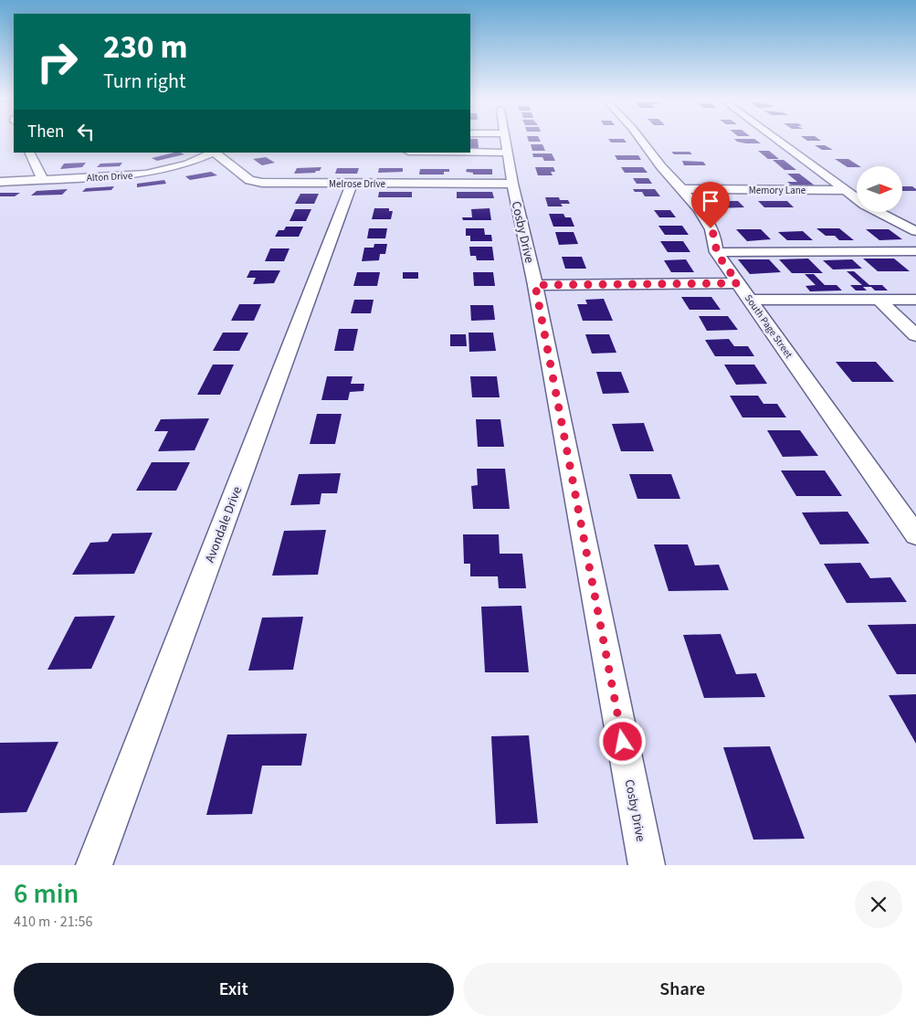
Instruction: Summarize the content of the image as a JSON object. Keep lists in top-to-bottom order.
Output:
{
  "streets": {
    "street": [
      "Alton Drive",
      "Melrose Drive",
      "Memory Lane",
      "Cosby Drive",
      "South Page Street",
      "Avondale Drive"
    ]
  },
  "crossings": [
    ["Alton Drive", "Melrose Drive"],
    ["Melrose Drive", "Cosby Drive"],
    ["Melrose Drive", "Avondale Drive"],
    ["Memory Lane", "South Page Street"]
  ],
  "north": "right",
  "page": {
    "turn": ["230 m", "Turn right"],
    "then": "Then",
    "heading": ["6 min", "410 m · 21:56"],
    "buttons": ["Exit", "Share"]
  }
}
